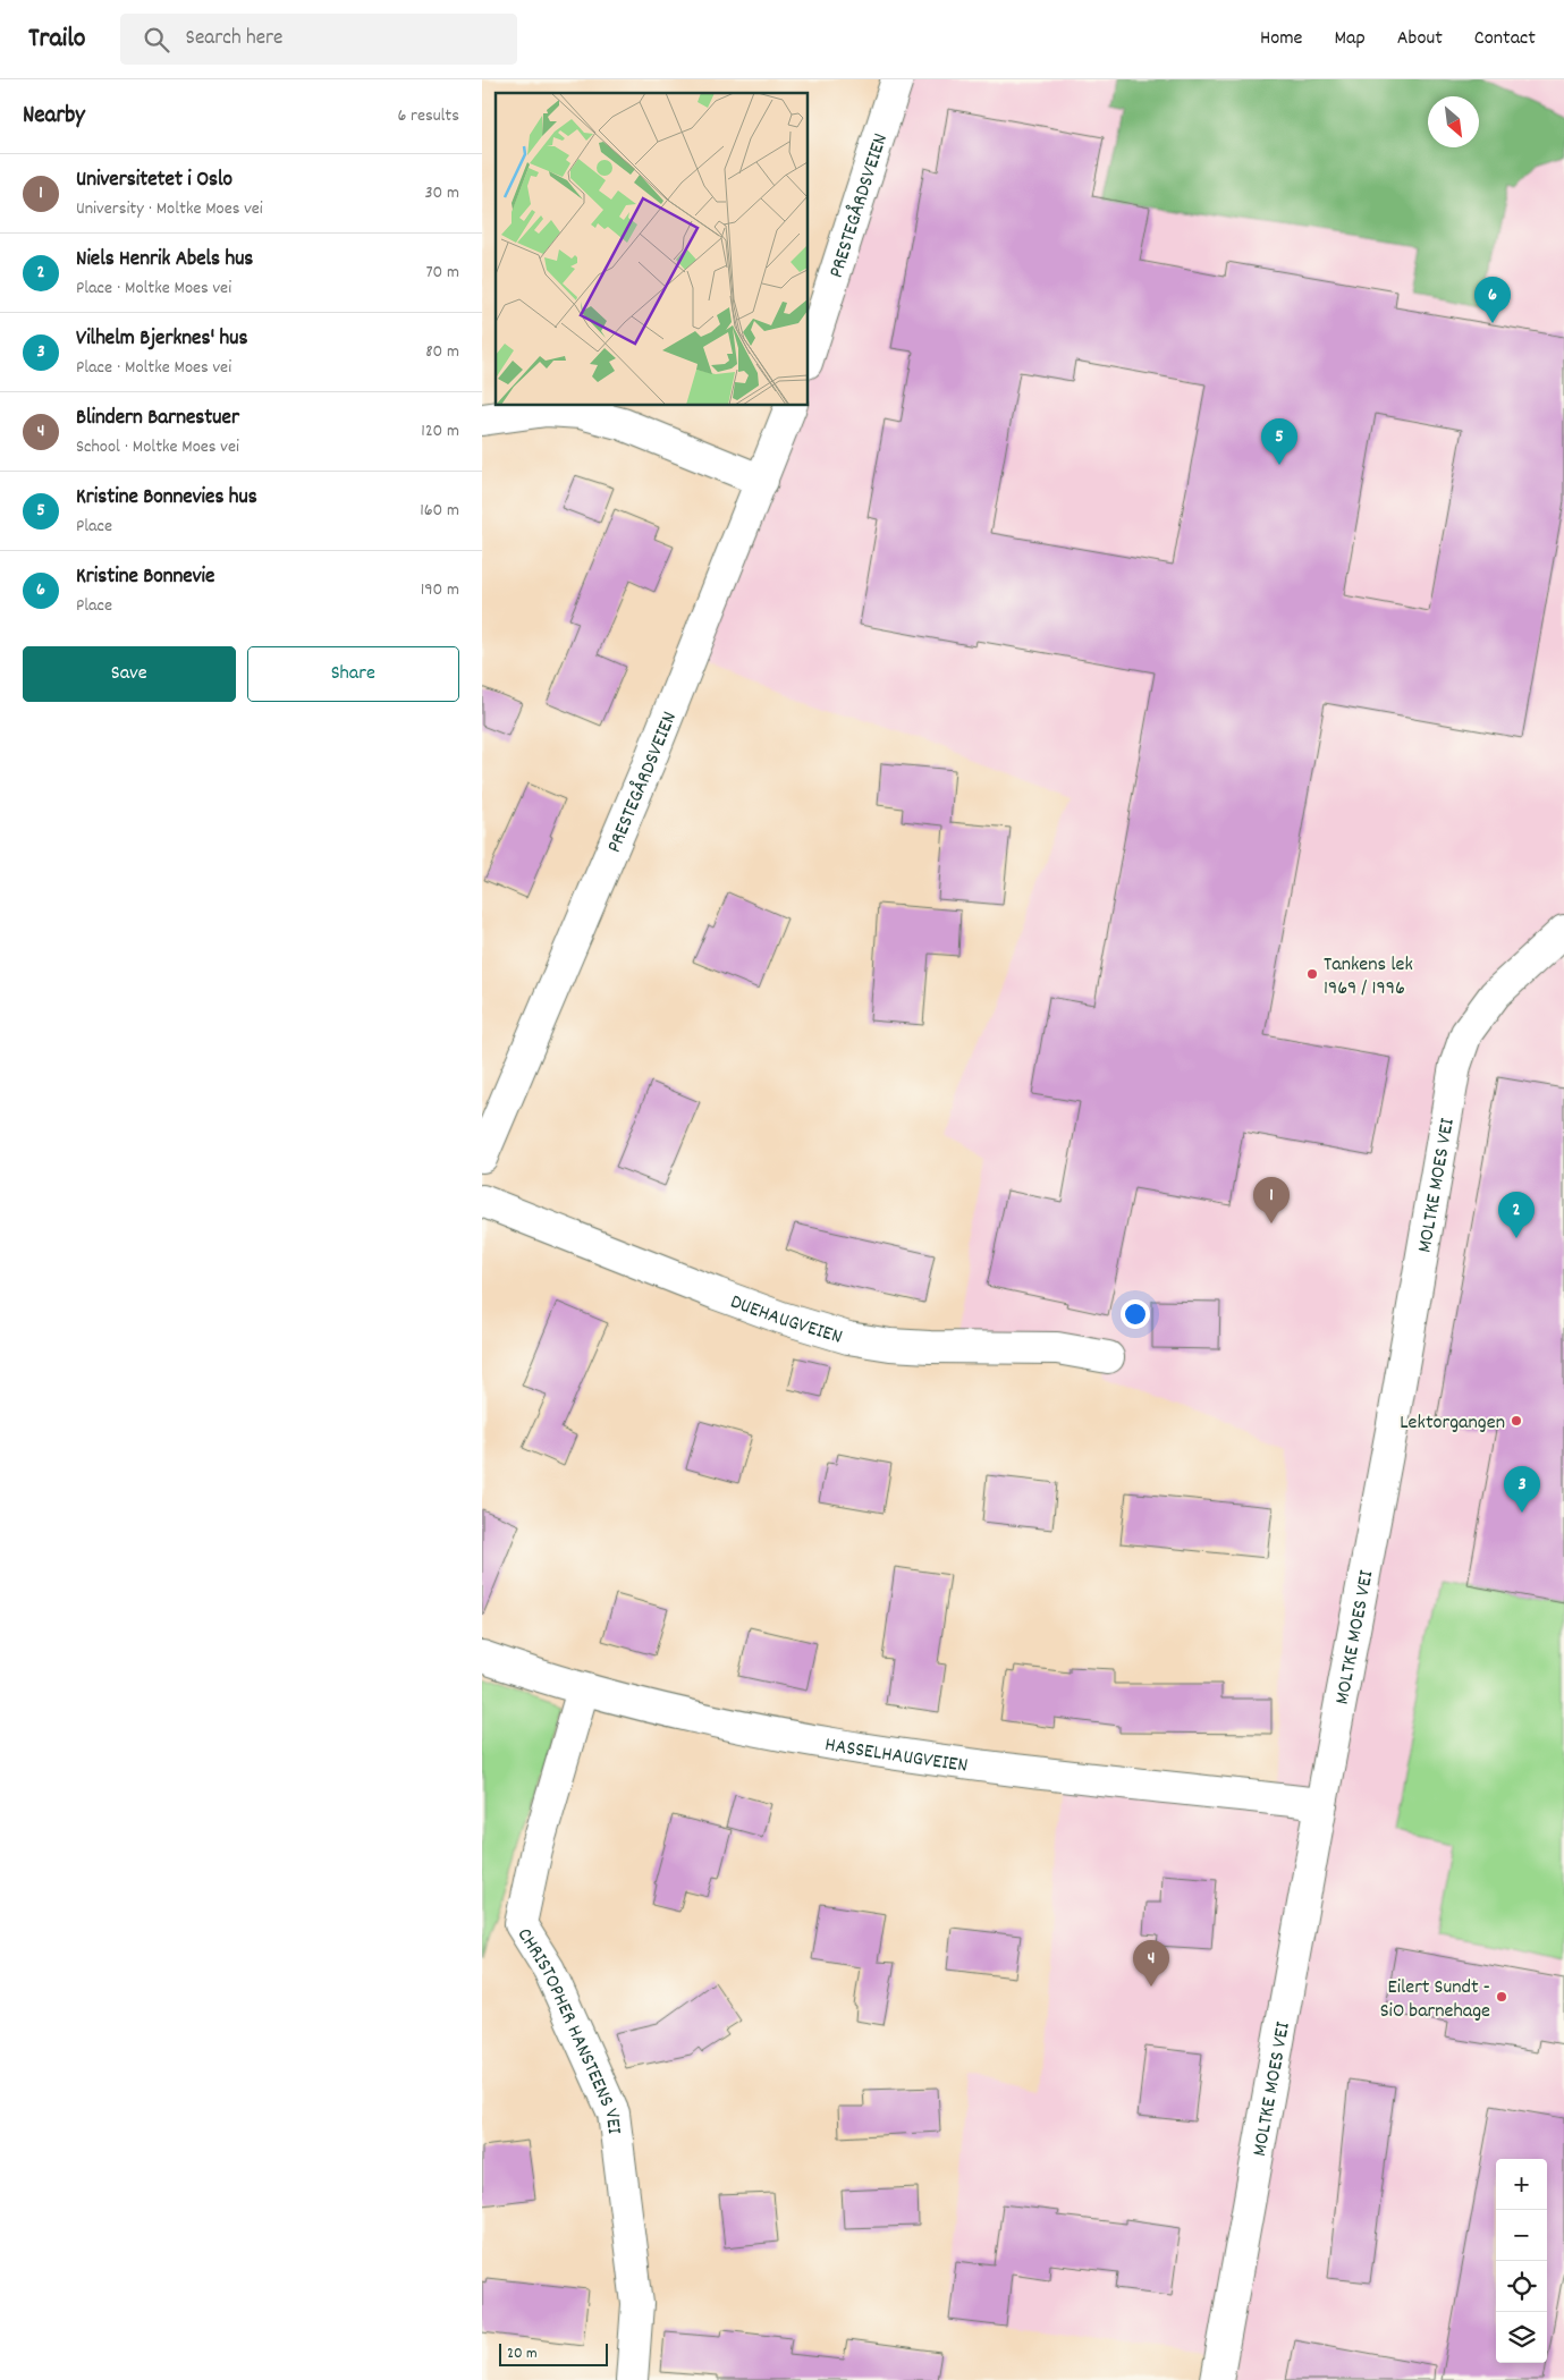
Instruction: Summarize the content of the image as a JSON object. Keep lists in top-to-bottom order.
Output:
{
  "streets": {
    "street": [
      "PRESTEGÅRDSVEIEN",
      "MOLTKE MOES VEI",
      "DUEHAUGVEIEN",
      "HASSELHAUGVEIEN",
      "CHRISTOPHER HANSTEENS VEI"
    ]
  },
  "crossings": [
    ["MOLTKE MOES VEI", "HASSELHAUGVEIEN"],
    ["HASSELHAUGVEIEN", "CHRISTOPHER HANSTEENS VEI"]
  ],
  "places": ["Tankens lek 1969 / 1996", "Lektorgangen", "Eilert Sundt - SiO barnehage"],
  "scale_bar": "20 m",
  "north": "bottom right",
  "page": {
    "header": "Trailo",
    "search": "Search here",
    "nav": [
      "Home",
      "Map",
      "About",
      "Contact"
    ],
    "heading": ["Nearby", "6 results"],
    "list": [
      {
        "mark": "1",
        "name": "Universitetet i Oslo",
        "note": "University · Moltke Moes vei",
        "value": "30 m"
      },
      {
        "mark": "2",
        "name": "Niels Henrik Abels hus",
        "note": "Place · Moltke Moes vei",
        "value": "70 m"
      },
      {
        "mark": "3",
        "name": "Vilhelm Bjerknes' hus",
        "note": "Place · Moltke Moes vei",
        "value": "80 m"
      },
      {
        "mark": "4",
        "name": "Blindern Barnestuer",
        "note": "School · Moltke Moes vei",
        "value": "120 m"
      },
      {
        "mark": "5",
        "name": "Kristine Bonnevies hus",
        "note": "Place",
        "value": "160 m"
      },
      {
        "mark": "6",
        "name": "Kristine Bonnevie",
        "note": "Place",
        "value": "190 m"
      }
    ],
    "pins": [
      "6",
      "5",
      "1",
      "2",
      "3",
      "4"
    ],
    "buttons": ["Save", "Share"],
    "map_buttons": ["+", "−"],
    "scale": "20 m"
  }
}
